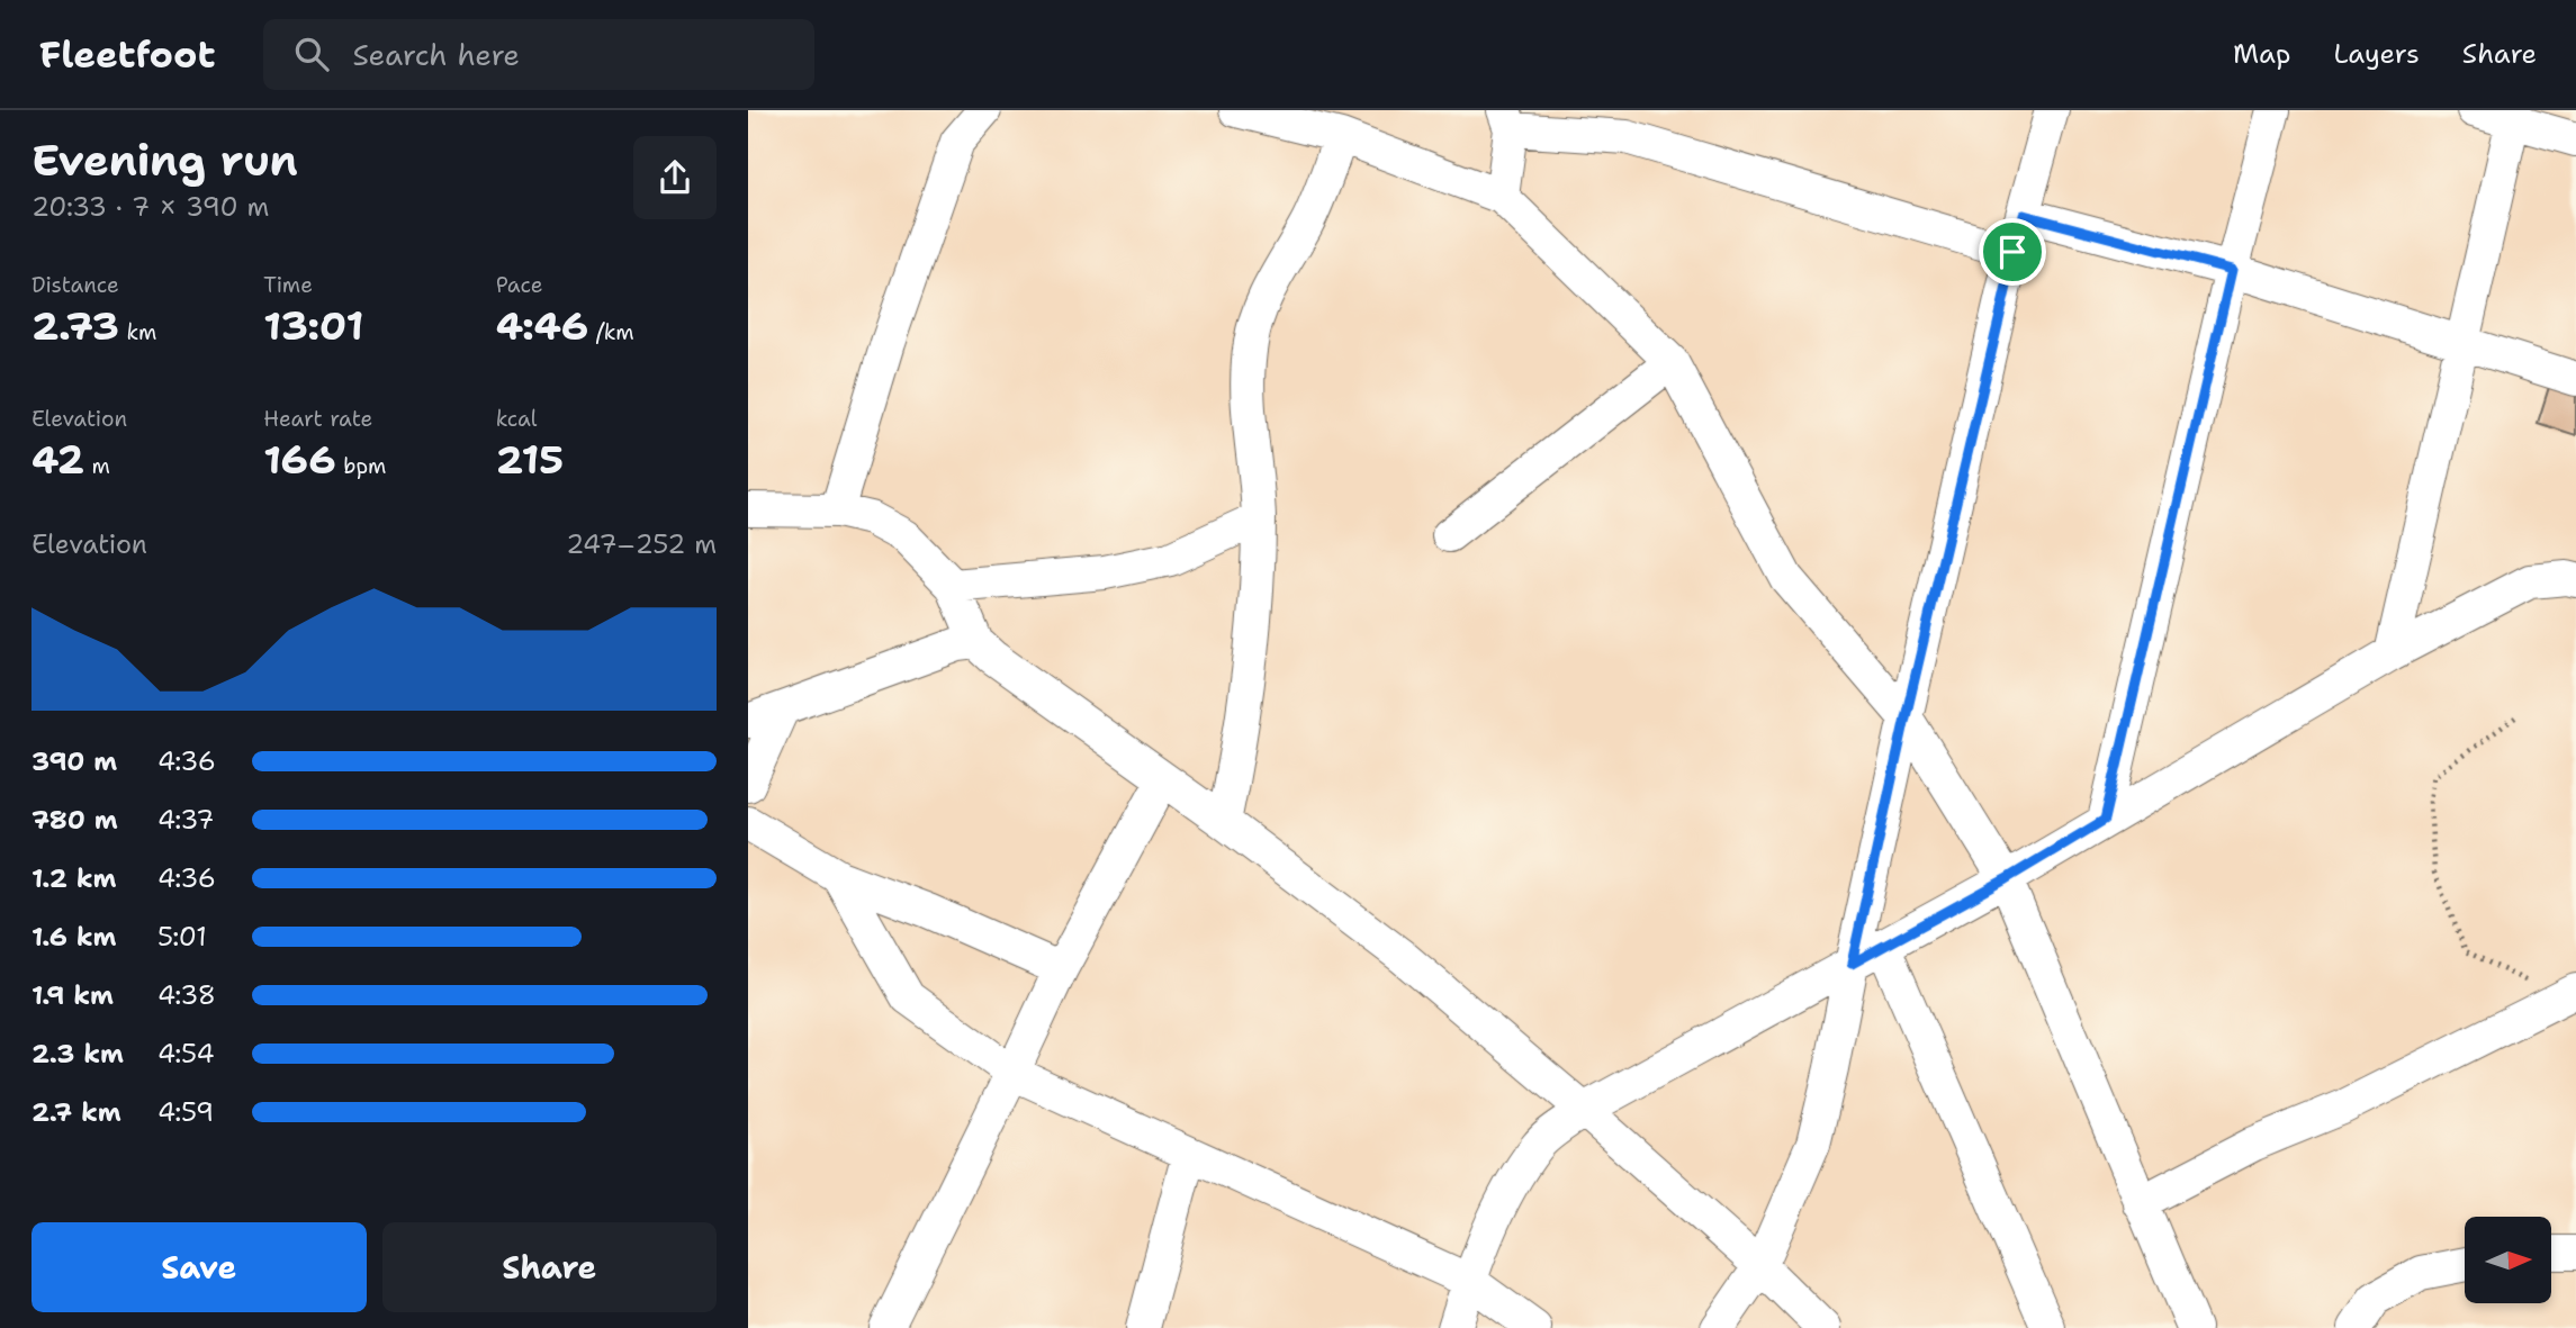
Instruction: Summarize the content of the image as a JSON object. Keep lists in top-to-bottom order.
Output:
{
  "north": "right",
  "page": {
    "header": "Fleetfoot",
    "search": "Search here",
    "nav": ["Map", "Layers", "Share"],
    "heading": ["Evening run", "20:33 · 7 × 390 m"],
    "stats": [
      ["Distance", "2.73 km"],
      ["Time", "13:01"],
      ["Pace", "4:46 /km"],
      ["Elevation", "42 m"],
      ["Heart rate", "166 bpm"],
      ["kcal", "215"]
    ],
    "chart": ["Elevation", "247–252 m"],
    "list": [
      {
        "name": "390 m",
        "note": "4:36"
      },
      {
        "name": "780 m",
        "note": "4:37"
      },
      {
        "name": "1.2 km",
        "note": "4:36"
      },
      {
        "name": "1.6 km",
        "note": "5:01"
      },
      {
        "name": "1.9 km",
        "note": "4:38"
      },
      {
        "name": "2.3 km",
        "note": "4:54"
      },
      {
        "name": "2.7 km",
        "note": "4:59"
      }
    ],
    "buttons": ["Save", "Share"]
  }
}
